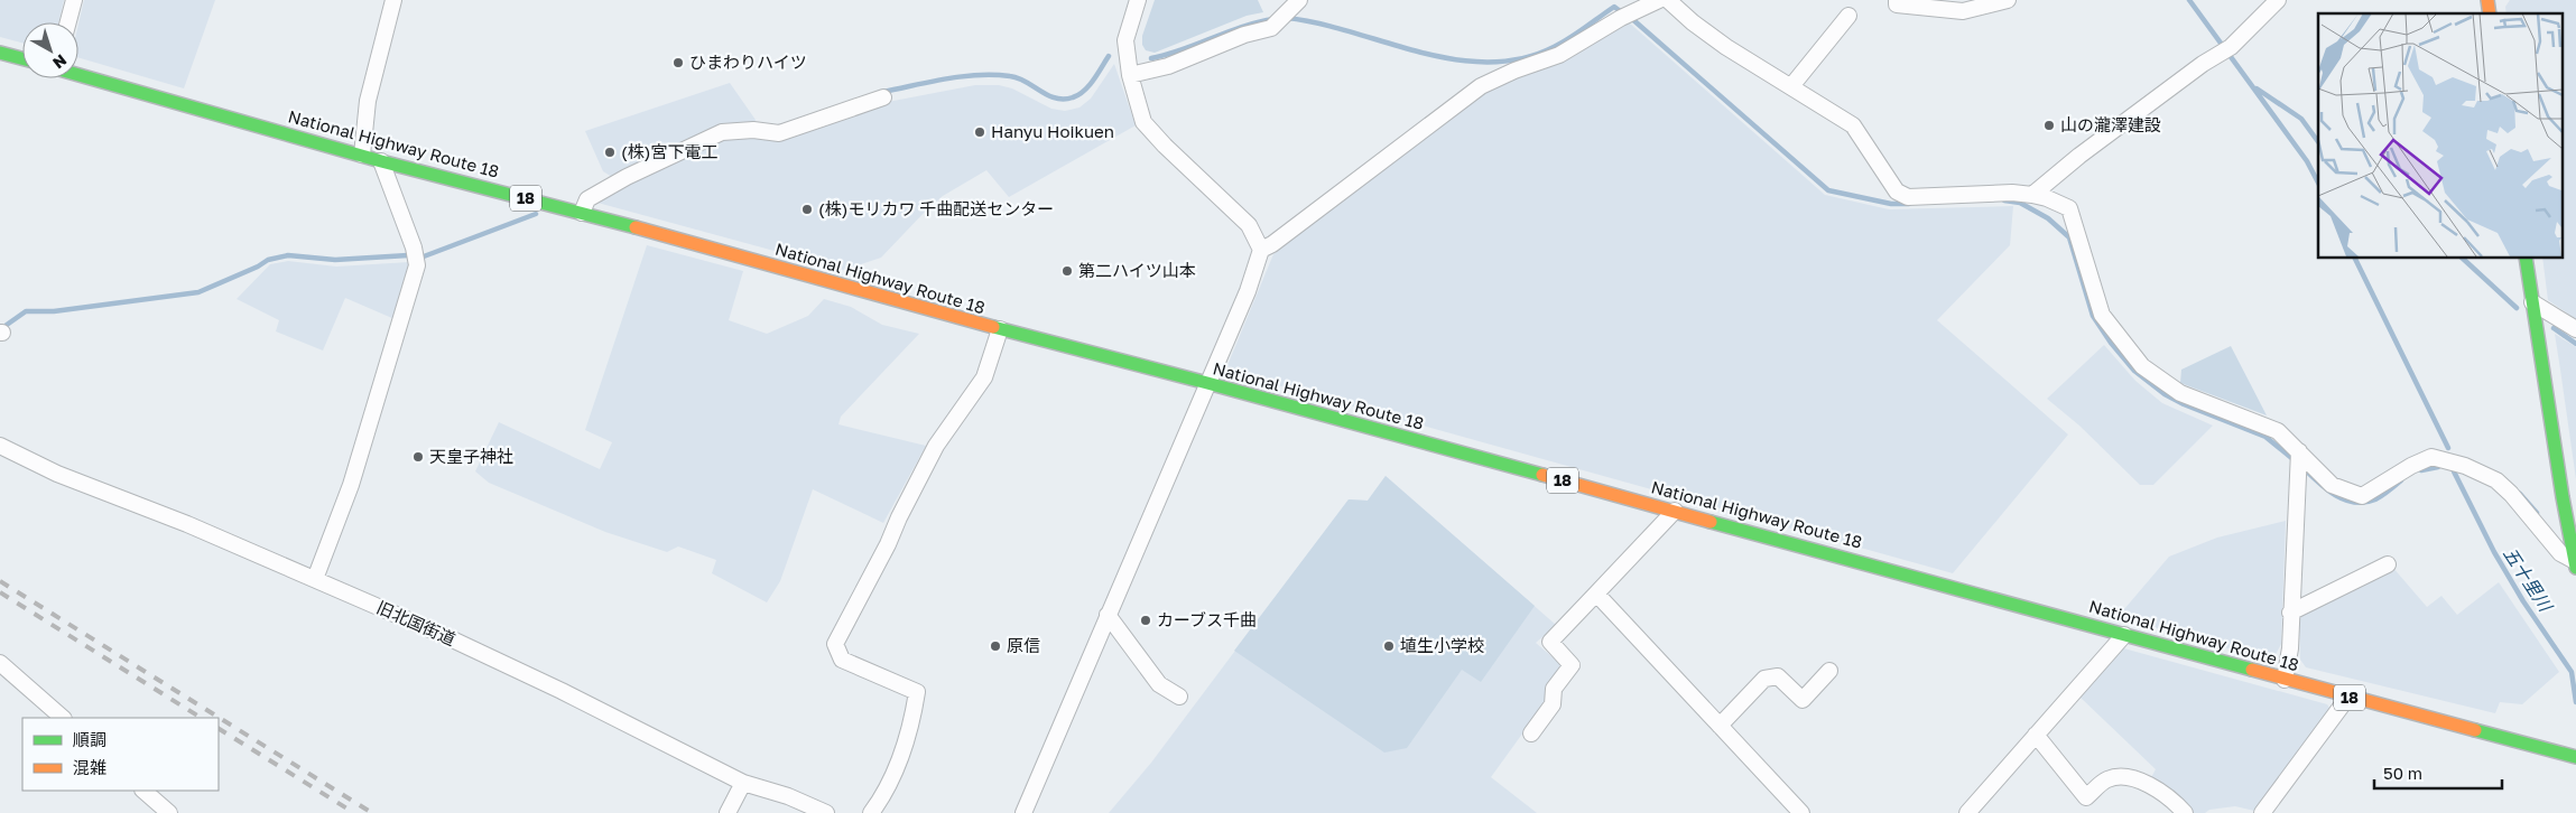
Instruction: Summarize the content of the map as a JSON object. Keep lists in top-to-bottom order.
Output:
{
  "streets": {
    "main road": ["National Highway Route 18", "18"],
    "street": ["旧北国街道"]
  },
  "water": ["五十里川"],
  "places": [
    "ひまわりハイツ",
    "山の瀧澤建設",
    "Hanyu Hoikuen",
    "(株)宮下電工",
    "(株)モリカワ 千曲配送センター",
    "第二ハイツ山本",
    "天皇子神社",
    "カーブス千曲",
    "原信",
    "埴生小学校"
  ],
  "legend": ["順調", "混雑"],
  "scale_bar": "50 m",
  "north": "bottom right"
}
